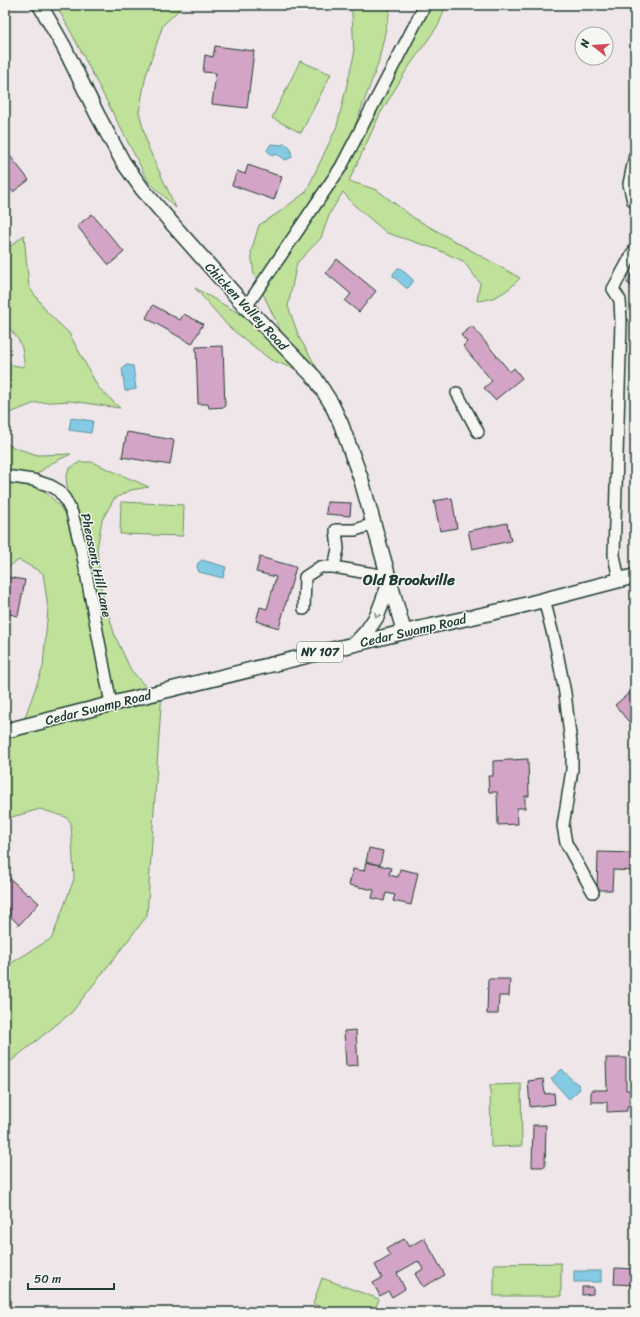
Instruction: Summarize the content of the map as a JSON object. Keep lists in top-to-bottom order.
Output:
{
  "streets": {
    "main road": ["Chicken Valley Road", "Cedar Swamp Road", "NY 107"],
    "street": ["Pheasant Hill Lane"]
  },
  "crossings": [
    ["Chicken Valley Road", "Cedar Swamp Road"],
    ["Pheasant Hill Lane", "Cedar Swamp Road"]
  ],
  "districts": ["Old Brookville"],
  "scale_bar": "50 m",
  "north": "left"
}
